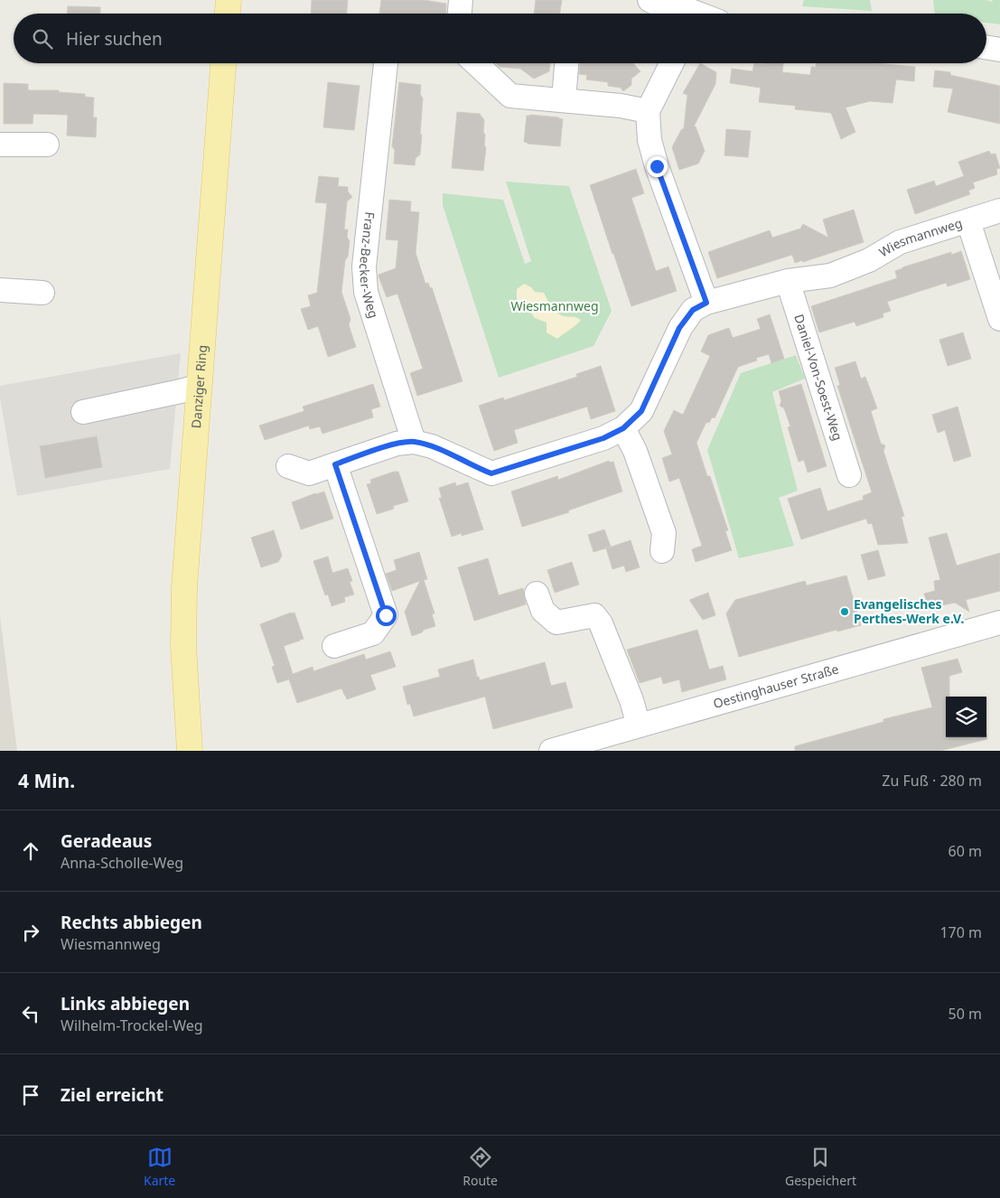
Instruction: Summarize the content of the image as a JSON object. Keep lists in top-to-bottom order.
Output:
{
  "streets": {
    "main road": ["Danziger Ring"],
    "street": [
      "Wiesmannweg",
      "Franz-Becker-Weg",
      "Daniel-Von-Soest-Weg",
      "Oestinghauser Straße"
    ]
  },
  "crossings": [
    ["Wiesmannweg", "Franz-Becker-Weg"],
    ["Wiesmannweg", "Daniel-Von-Soest-Weg"]
  ],
  "parks": ["Wiesmannweg"],
  "places": ["Evangelisches Perthes-Werk e.V."],
  "page": {
    "search": "Hier suchen",
    "heading": ["4 Min.", "Zu Fuß · 280 m"],
    "list": [
      ["Geradeaus", "Anna-Scholle-Weg", "60 m"],
      ["Rechts abbiegen", "Wiesmannweg", "170 m"],
      ["Links abbiegen", "Wilhelm-Trockel-Weg", "50 m"],
      "Ziel erreicht"
    ],
    "nav": ["Karte", "Route", "Gespeichert"]
  }
}
